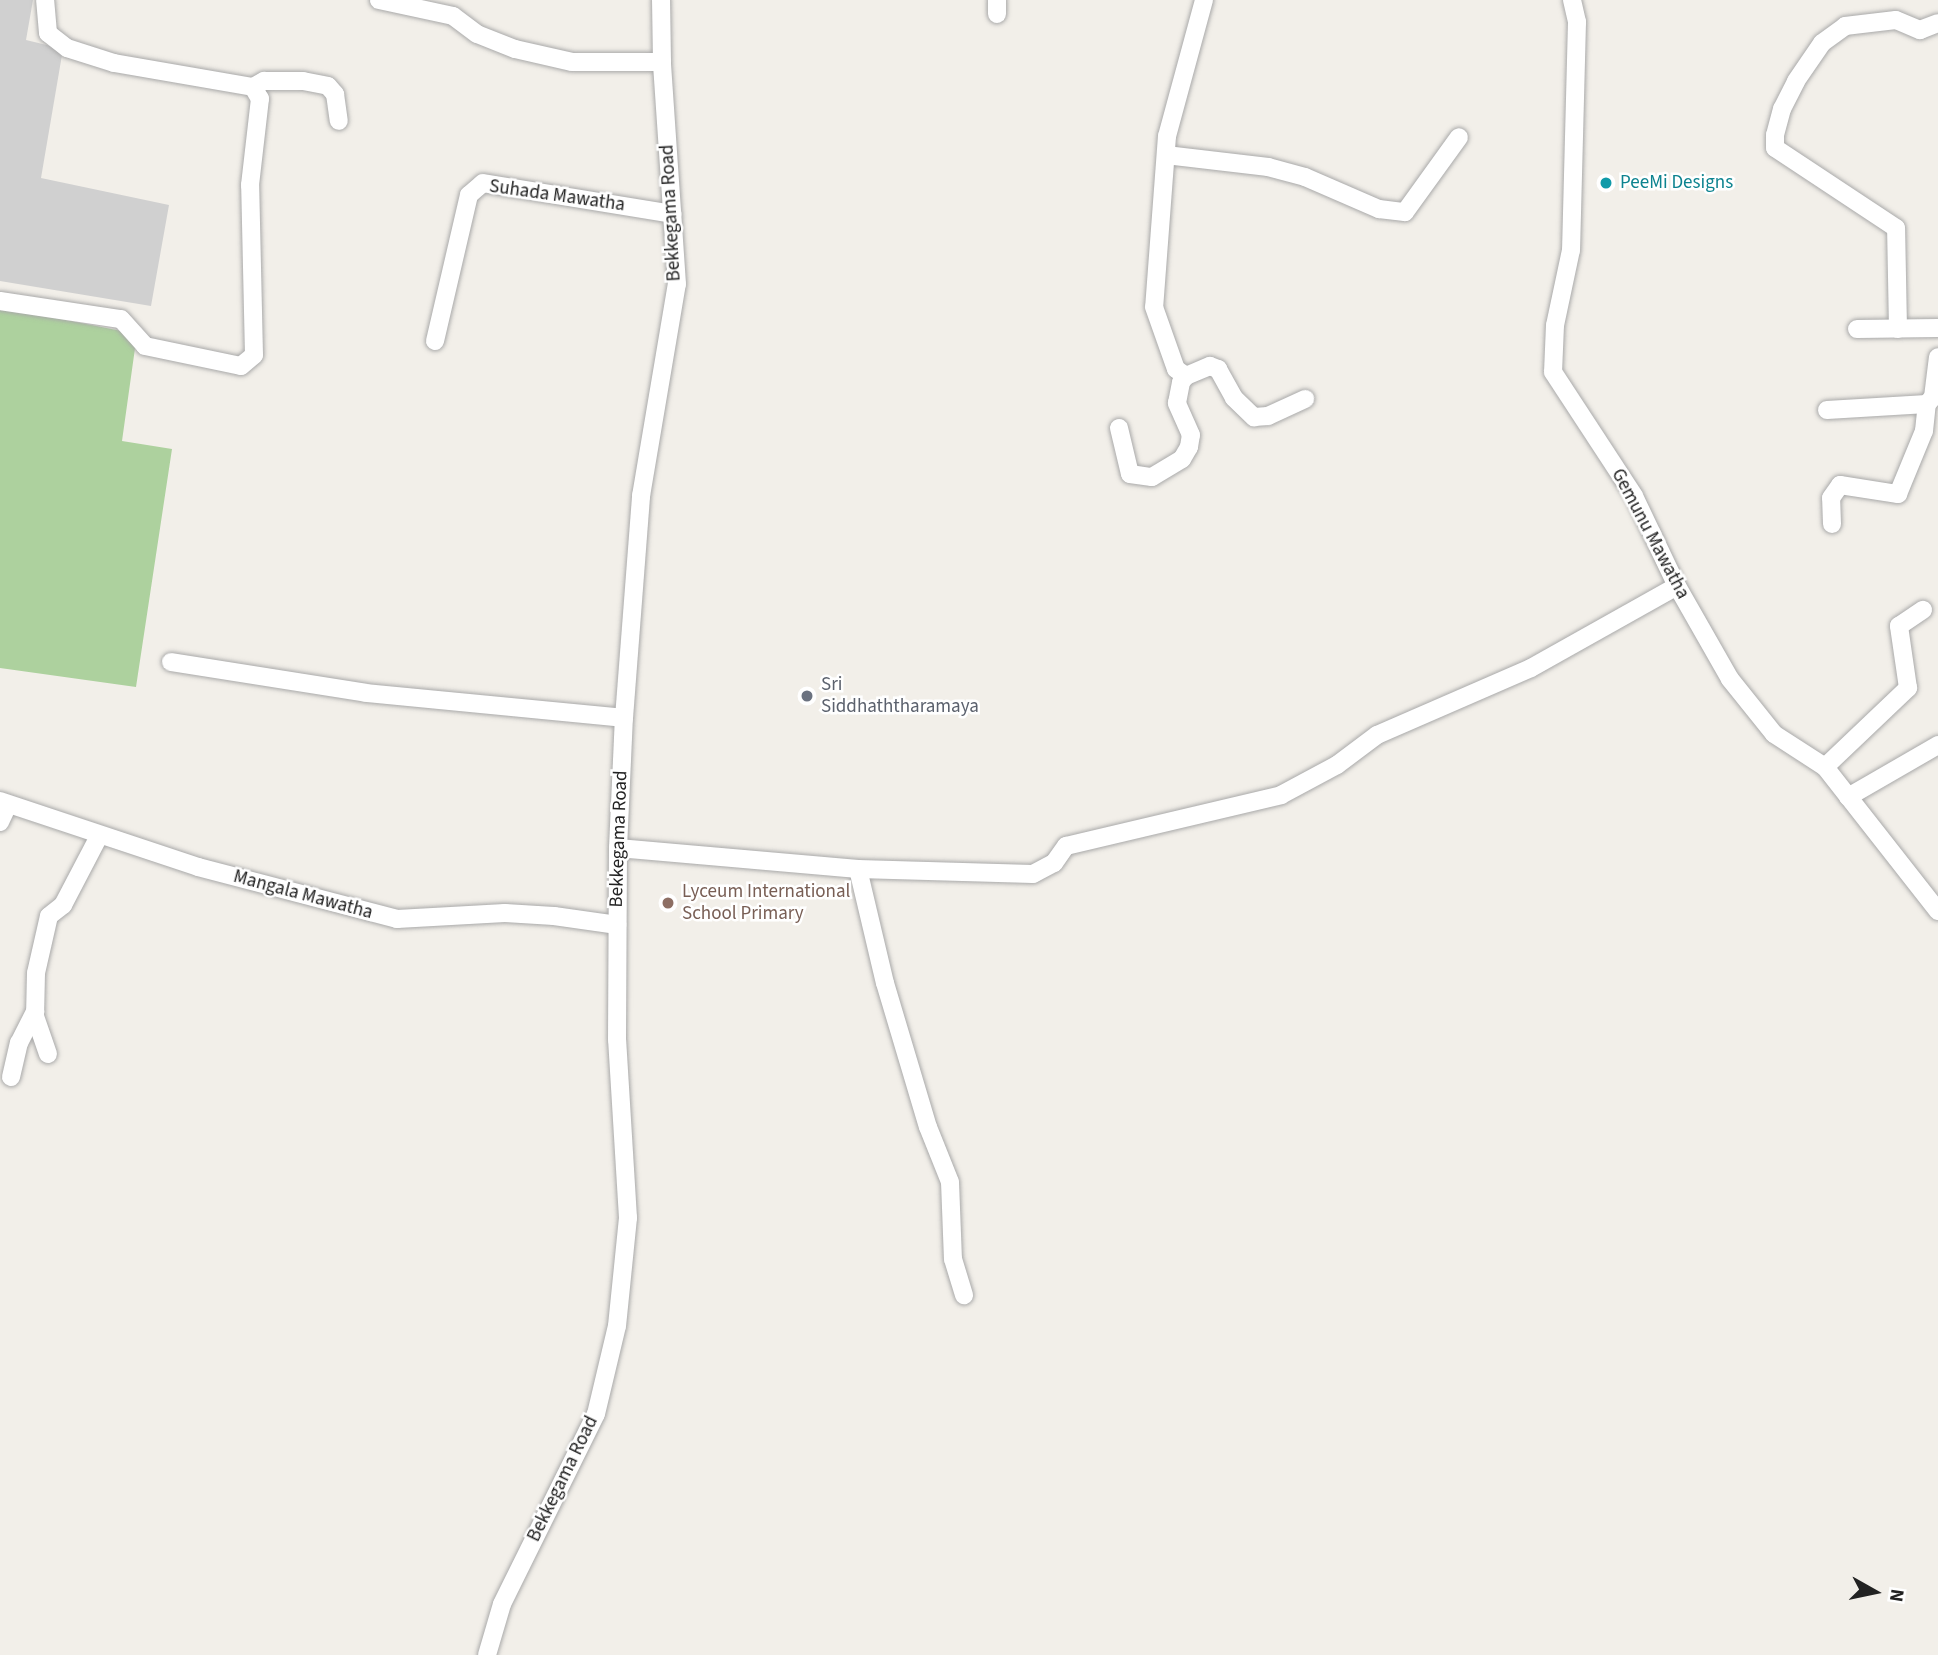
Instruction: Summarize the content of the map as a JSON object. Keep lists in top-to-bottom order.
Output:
{
  "streets": {
    "street": [
      "Suhada Mawatha",
      "Bekkegama Road",
      "Gemunu Mawatha",
      "Mangala Mawatha"
    ]
  },
  "crossings": [
    ["Suhada Mawatha", "Bekkegama Road"],
    ["Bekkegama Road", "Mangala Mawatha"]
  ],
  "places": ["PeeMi Designs", "Sri Siddhaththaramaya", "Lyceum International School Primary"],
  "north": "right"
}
